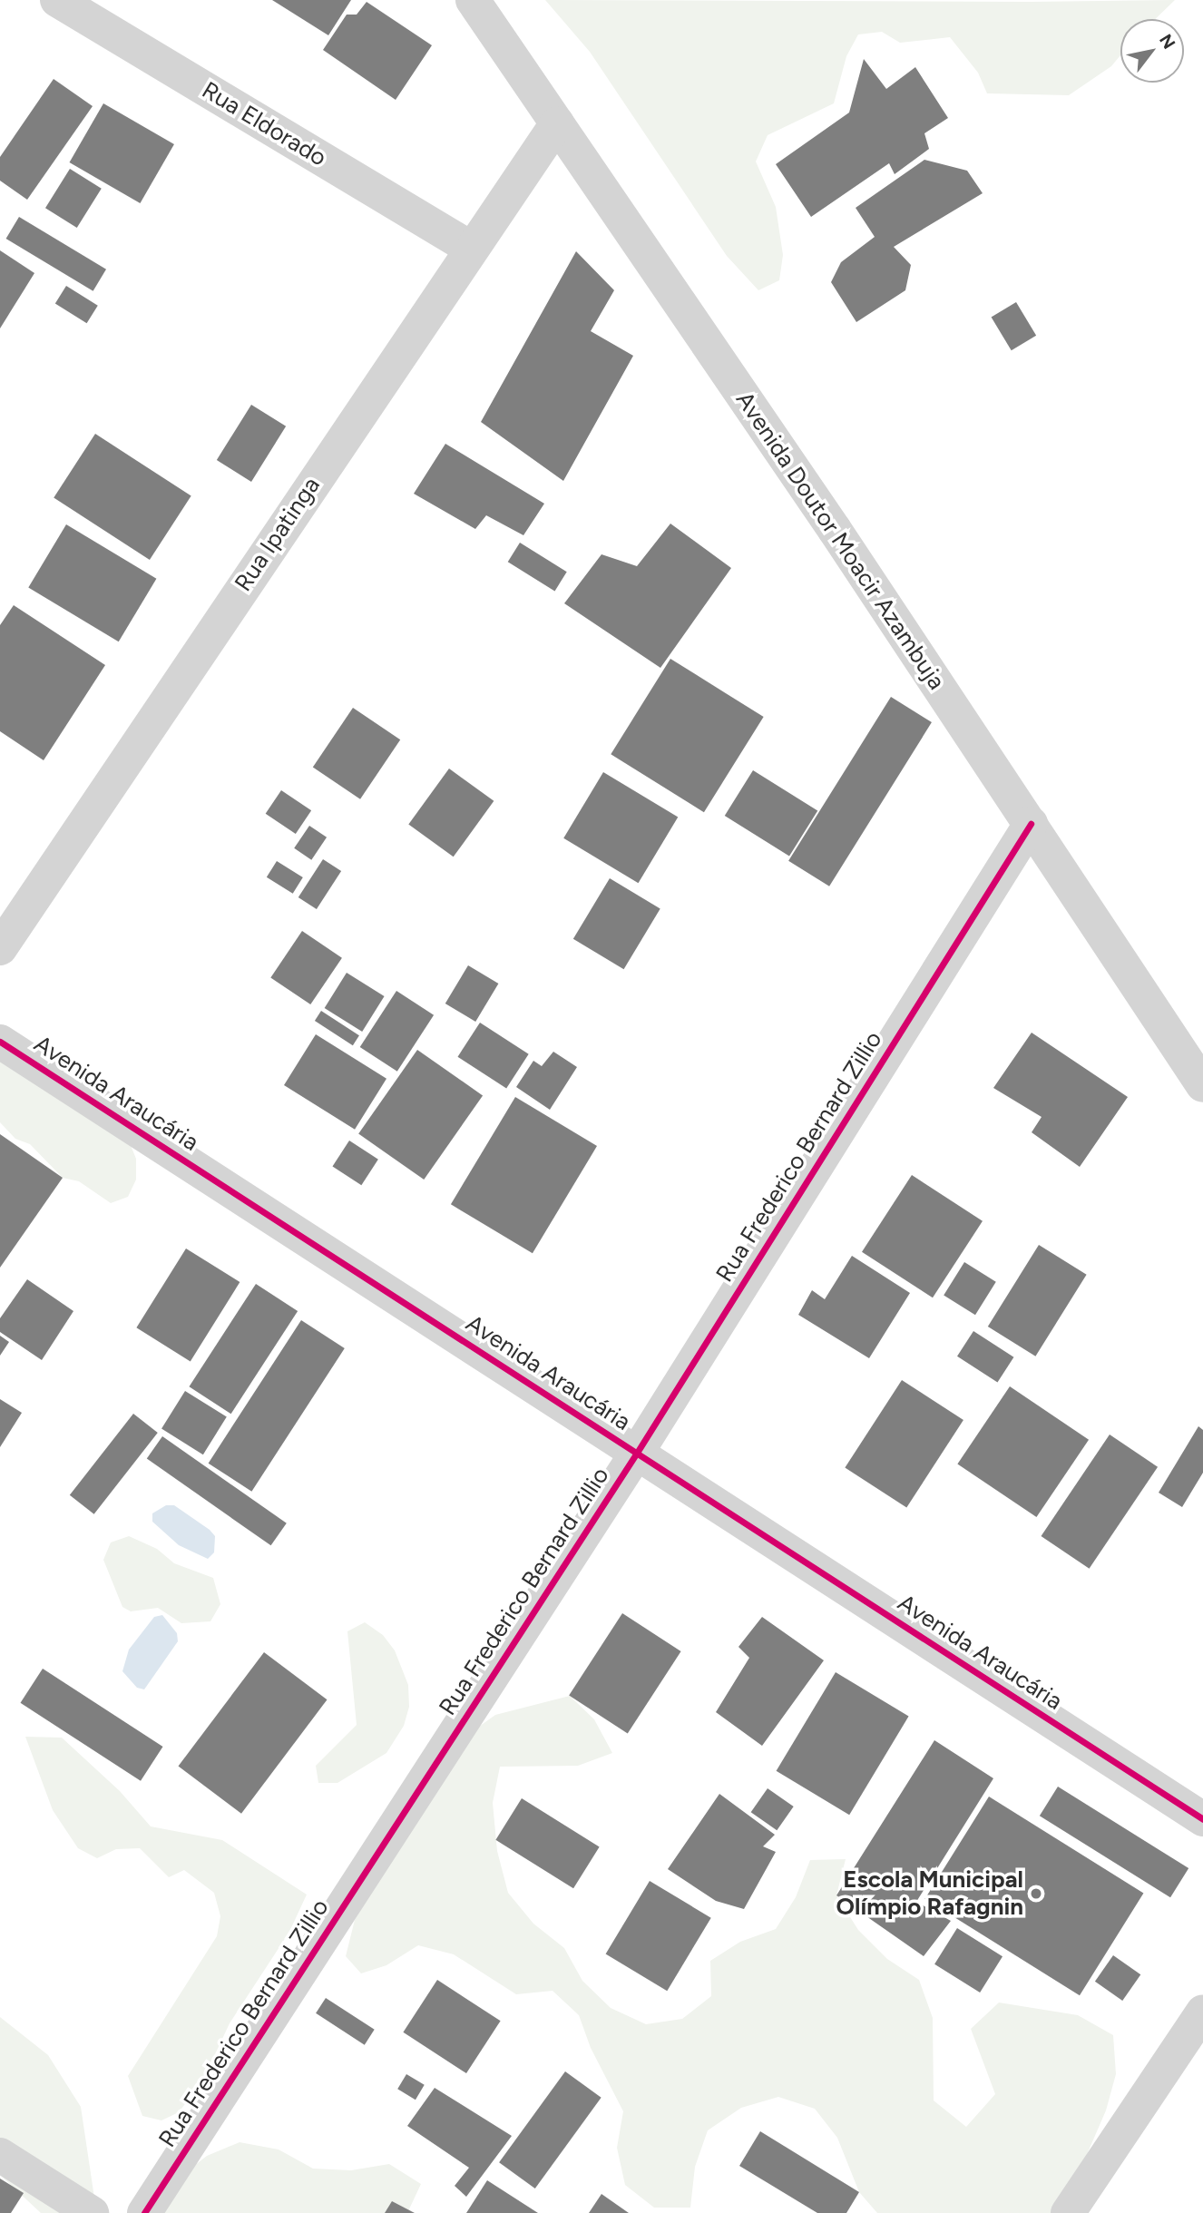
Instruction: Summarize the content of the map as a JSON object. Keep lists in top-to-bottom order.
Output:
{
  "streets": {
    "street": [
      "Rua Eldorado",
      "Rua Ipatinga",
      "Avenida Doutor Moacir Azambuja",
      "Avenida Araucária",
      "Rua Frederico Bernard Zillio"
    ]
  },
  "crossings": [
    ["Rua Eldorado", "Rua Ipatinga"],
    ["Rua Ipatinga", "Avenida Doutor Moacir Azambuja"],
    ["Avenida Doutor Moacir Azambuja", "Rua Frederico Bernard Zillio"],
    ["Avenida Araucária", "Rua Frederico Bernard Zillio"]
  ],
  "places": ["Escola Municipal Olímpio Rafagnin"],
  "north": "top right"
}
